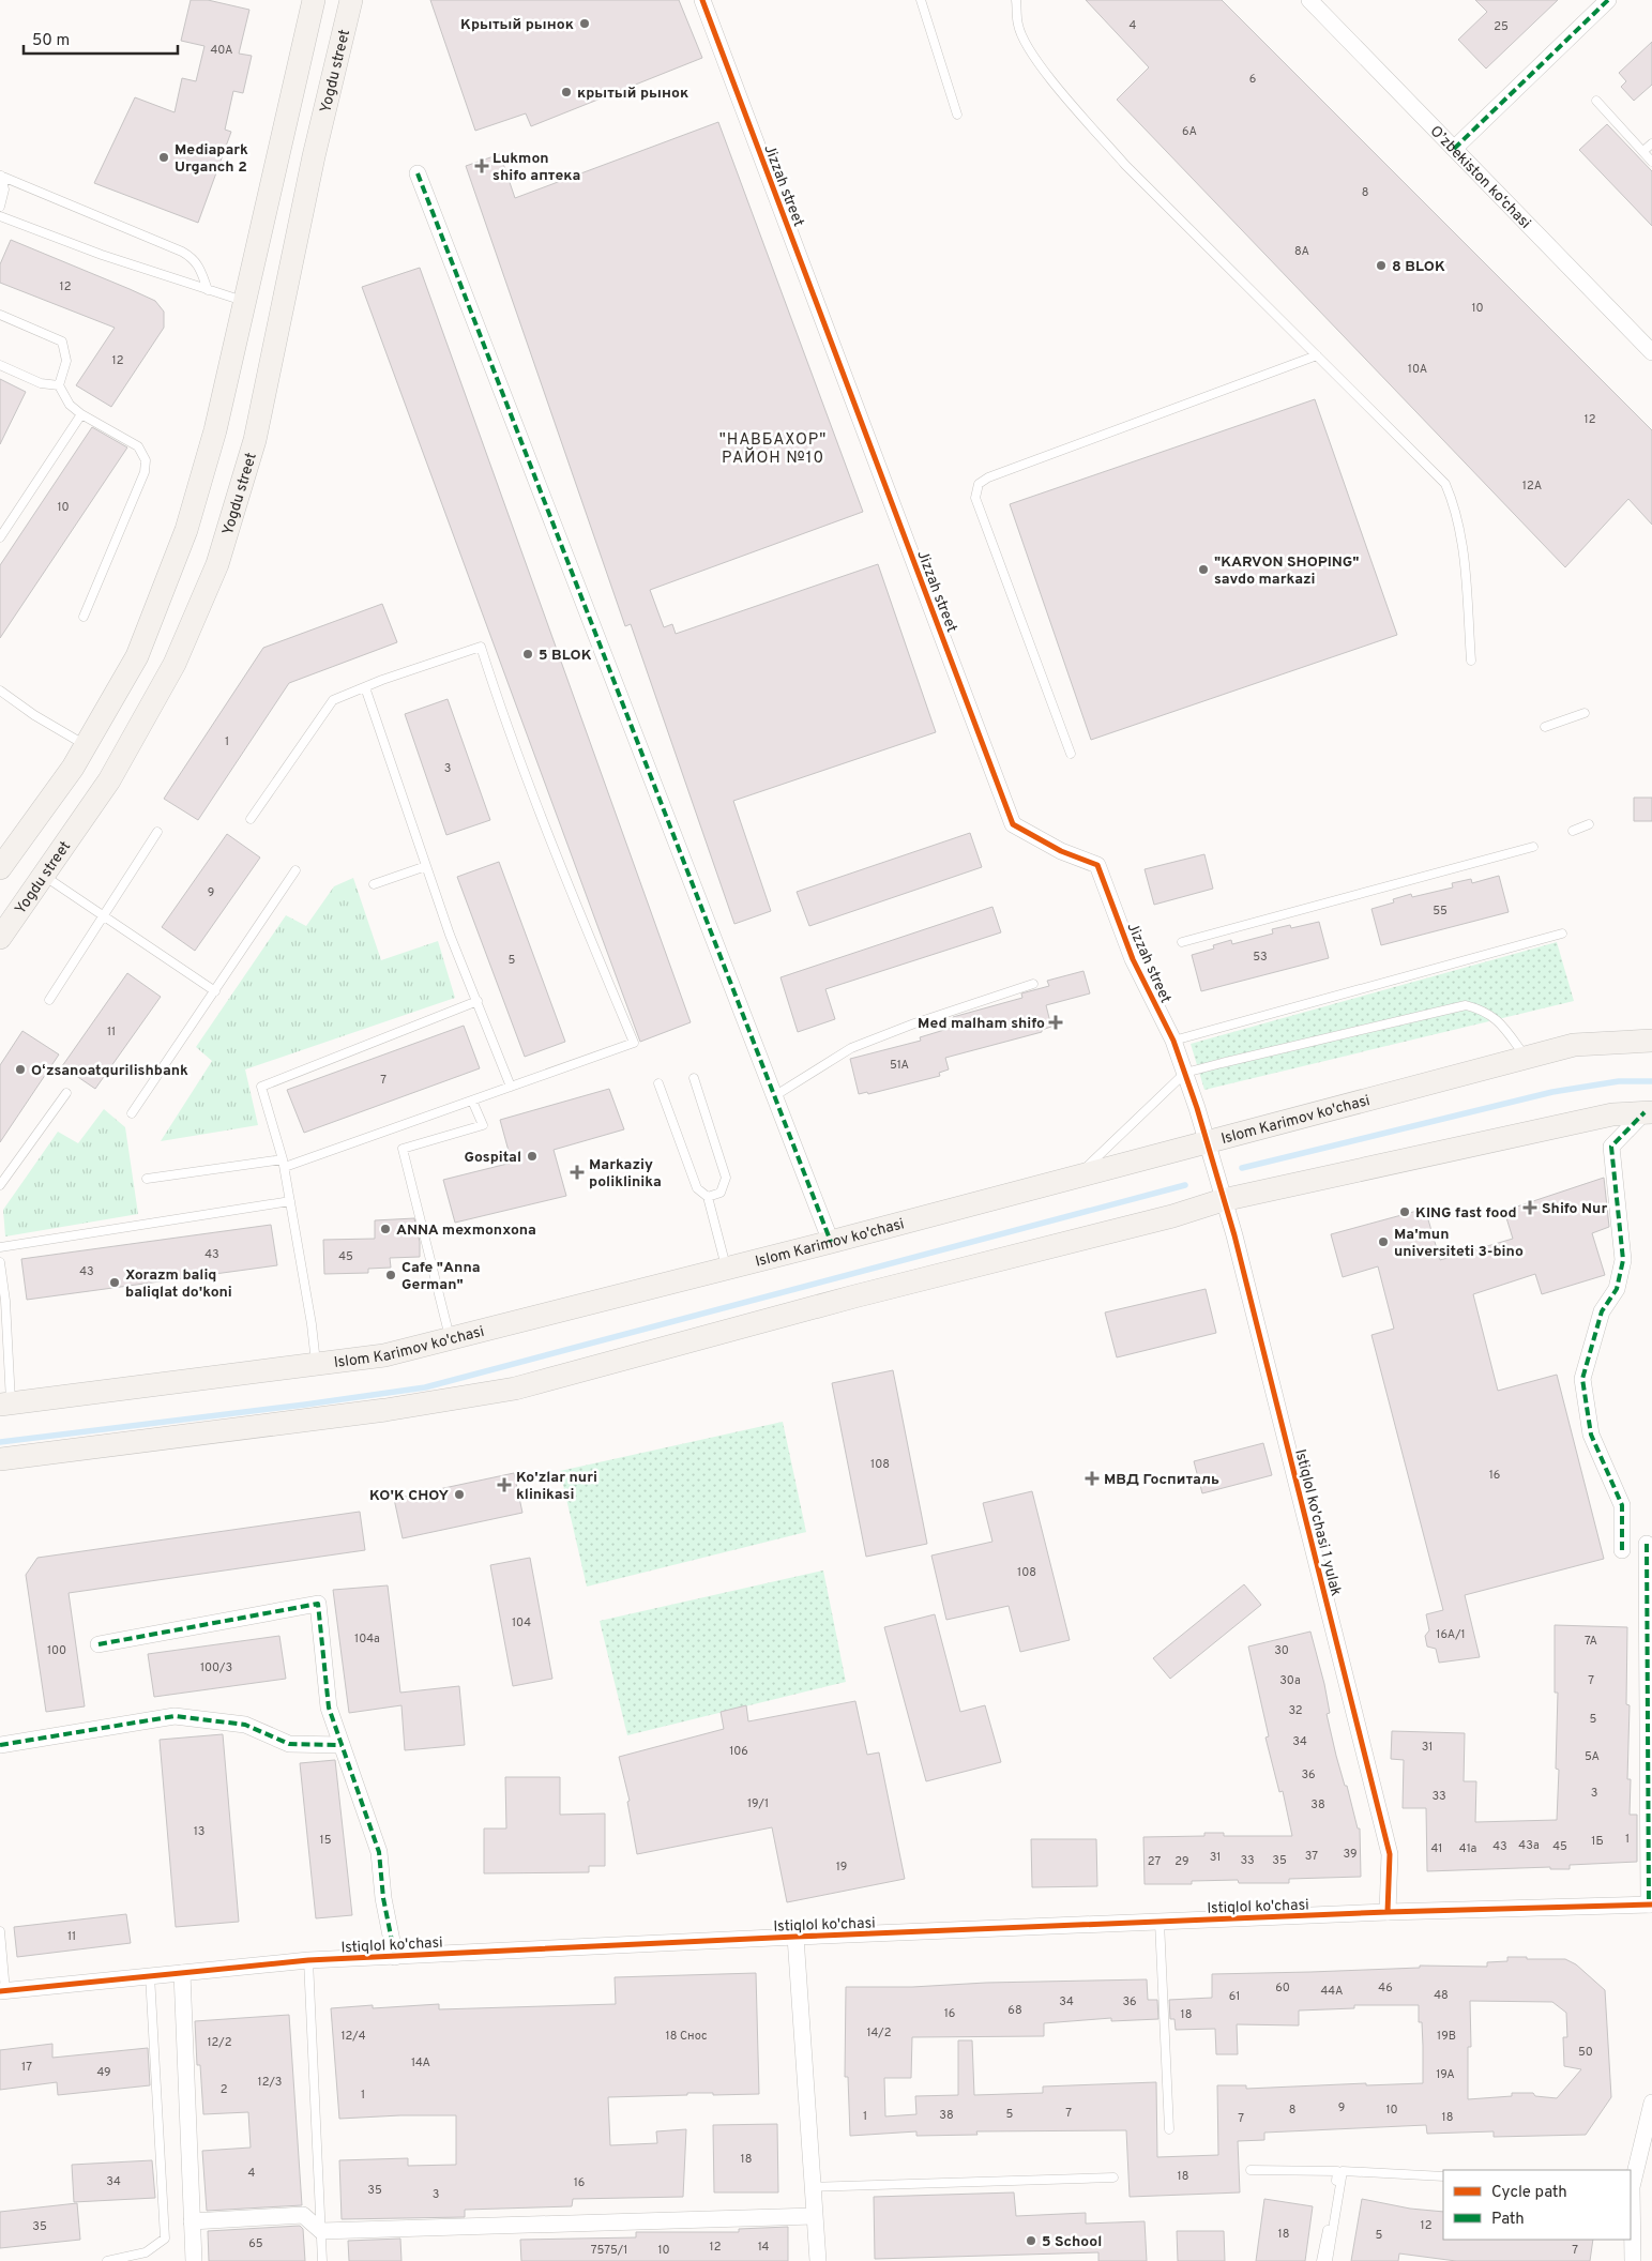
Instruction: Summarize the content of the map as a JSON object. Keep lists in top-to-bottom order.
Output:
{
  "streets": {
    "main road": ["Yogdu street", "Islom Karimov ko'chasi"],
    "street": [
      "O’zbekiston ko‘chasi",
      "Jizzah street",
      "Istiqlol ko'chasi 1 yulak",
      "Istiqlol ko'chasi"
    ]
  },
  "crossings": [
    ["Jizzah street", "Islom Karimov ko'chasi"],
    ["Jizzah street", "Istiqlol ko'chasi 1 yulak"],
    ["Islom Karimov ko'chasi", "Istiqlol ko'chasi 1 yulak"],
    ["Istiqlol ko'chasi 1 yulak", "Istiqlol ko'chasi"]
  ],
  "districts": ["\"НАВБАХОР\" РАЙОН №10"],
  "places": {
    "other": [
      "Крытый рынок",
      "крытый рынок",
      "Mediapark Urganch 2",
      "8 BLOK",
      "\"KARVON SHOPING\" savdo markazi",
      "5 BLOK",
      "Oʻzsanoatqurilishbank",
      "Gospital",
      "KING fast food",
      "ANNA mexmonxona",
      "Ma'mun universiteti 3-bino",
      "Cafe \"Anna German\"",
      "Xorazm baliq baliqlat do'koni",
      "KO'K CHOY",
      "5 School"
    ],
    "health": [
      "Lukmon shifo аптека",
      "Med malham shifo",
      "Markaziy poliklinika",
      "Shifo Nur",
      "МВД Госпиталь",
      "Ko'zlar nuri klinikasi"
    ]
  },
  "house_numbers": [
    "4",
    "25",
    "40A",
    "6",
    "6A",
    "8",
    "8A",
    "12",
    "10",
    "12",
    "10A",
    "12",
    "12A",
    "10",
    "1",
    "3",
    "9",
    "55",
    "53",
    "5",
    "11",
    "51A",
    "7",
    "43",
    "45",
    "43",
    "108",
    "16",
    "108",
    "104",
    "16A/1",
    "104a",
    "7A",
    "100",
    "30",
    "100/3",
    "30a",
    "7",
    "32",
    "5",
    "34",
    "31",
    "106",
    "5A",
    "36",
    "3",
    "33",
    "19/1",
    "38",
    "13",
    "1",
    "15",
    "1Б",
    "43a",
    "43",
    "45",
    "41",
    "41a",
    "39",
    "37",
    "31",
    "33",
    "35",
    "27",
    "29",
    "19",
    "11",
    "60",
    "46",
    "44А",
    "48",
    "61",
    "34",
    "36",
    "68",
    "16",
    "18",
    "14/2",
    "12/4",
    "18 Снос",
    "19B",
    "12/2",
    "50",
    "14А",
    "17",
    "49",
    "19A",
    "12/3",
    "2",
    "1",
    "9",
    "8",
    "10",
    "7",
    "5",
    "38",
    "1",
    "18",
    "7",
    "18",
    "4",
    "18",
    "34",
    "16",
    "35",
    "3",
    "12",
    "35",
    "18",
    "5",
    "65",
    "12",
    "14",
    "7575/1",
    "10",
    "7"
  ],
  "legend": ["Cycle path", "Path"],
  "scale_bar": "50 m"
}
